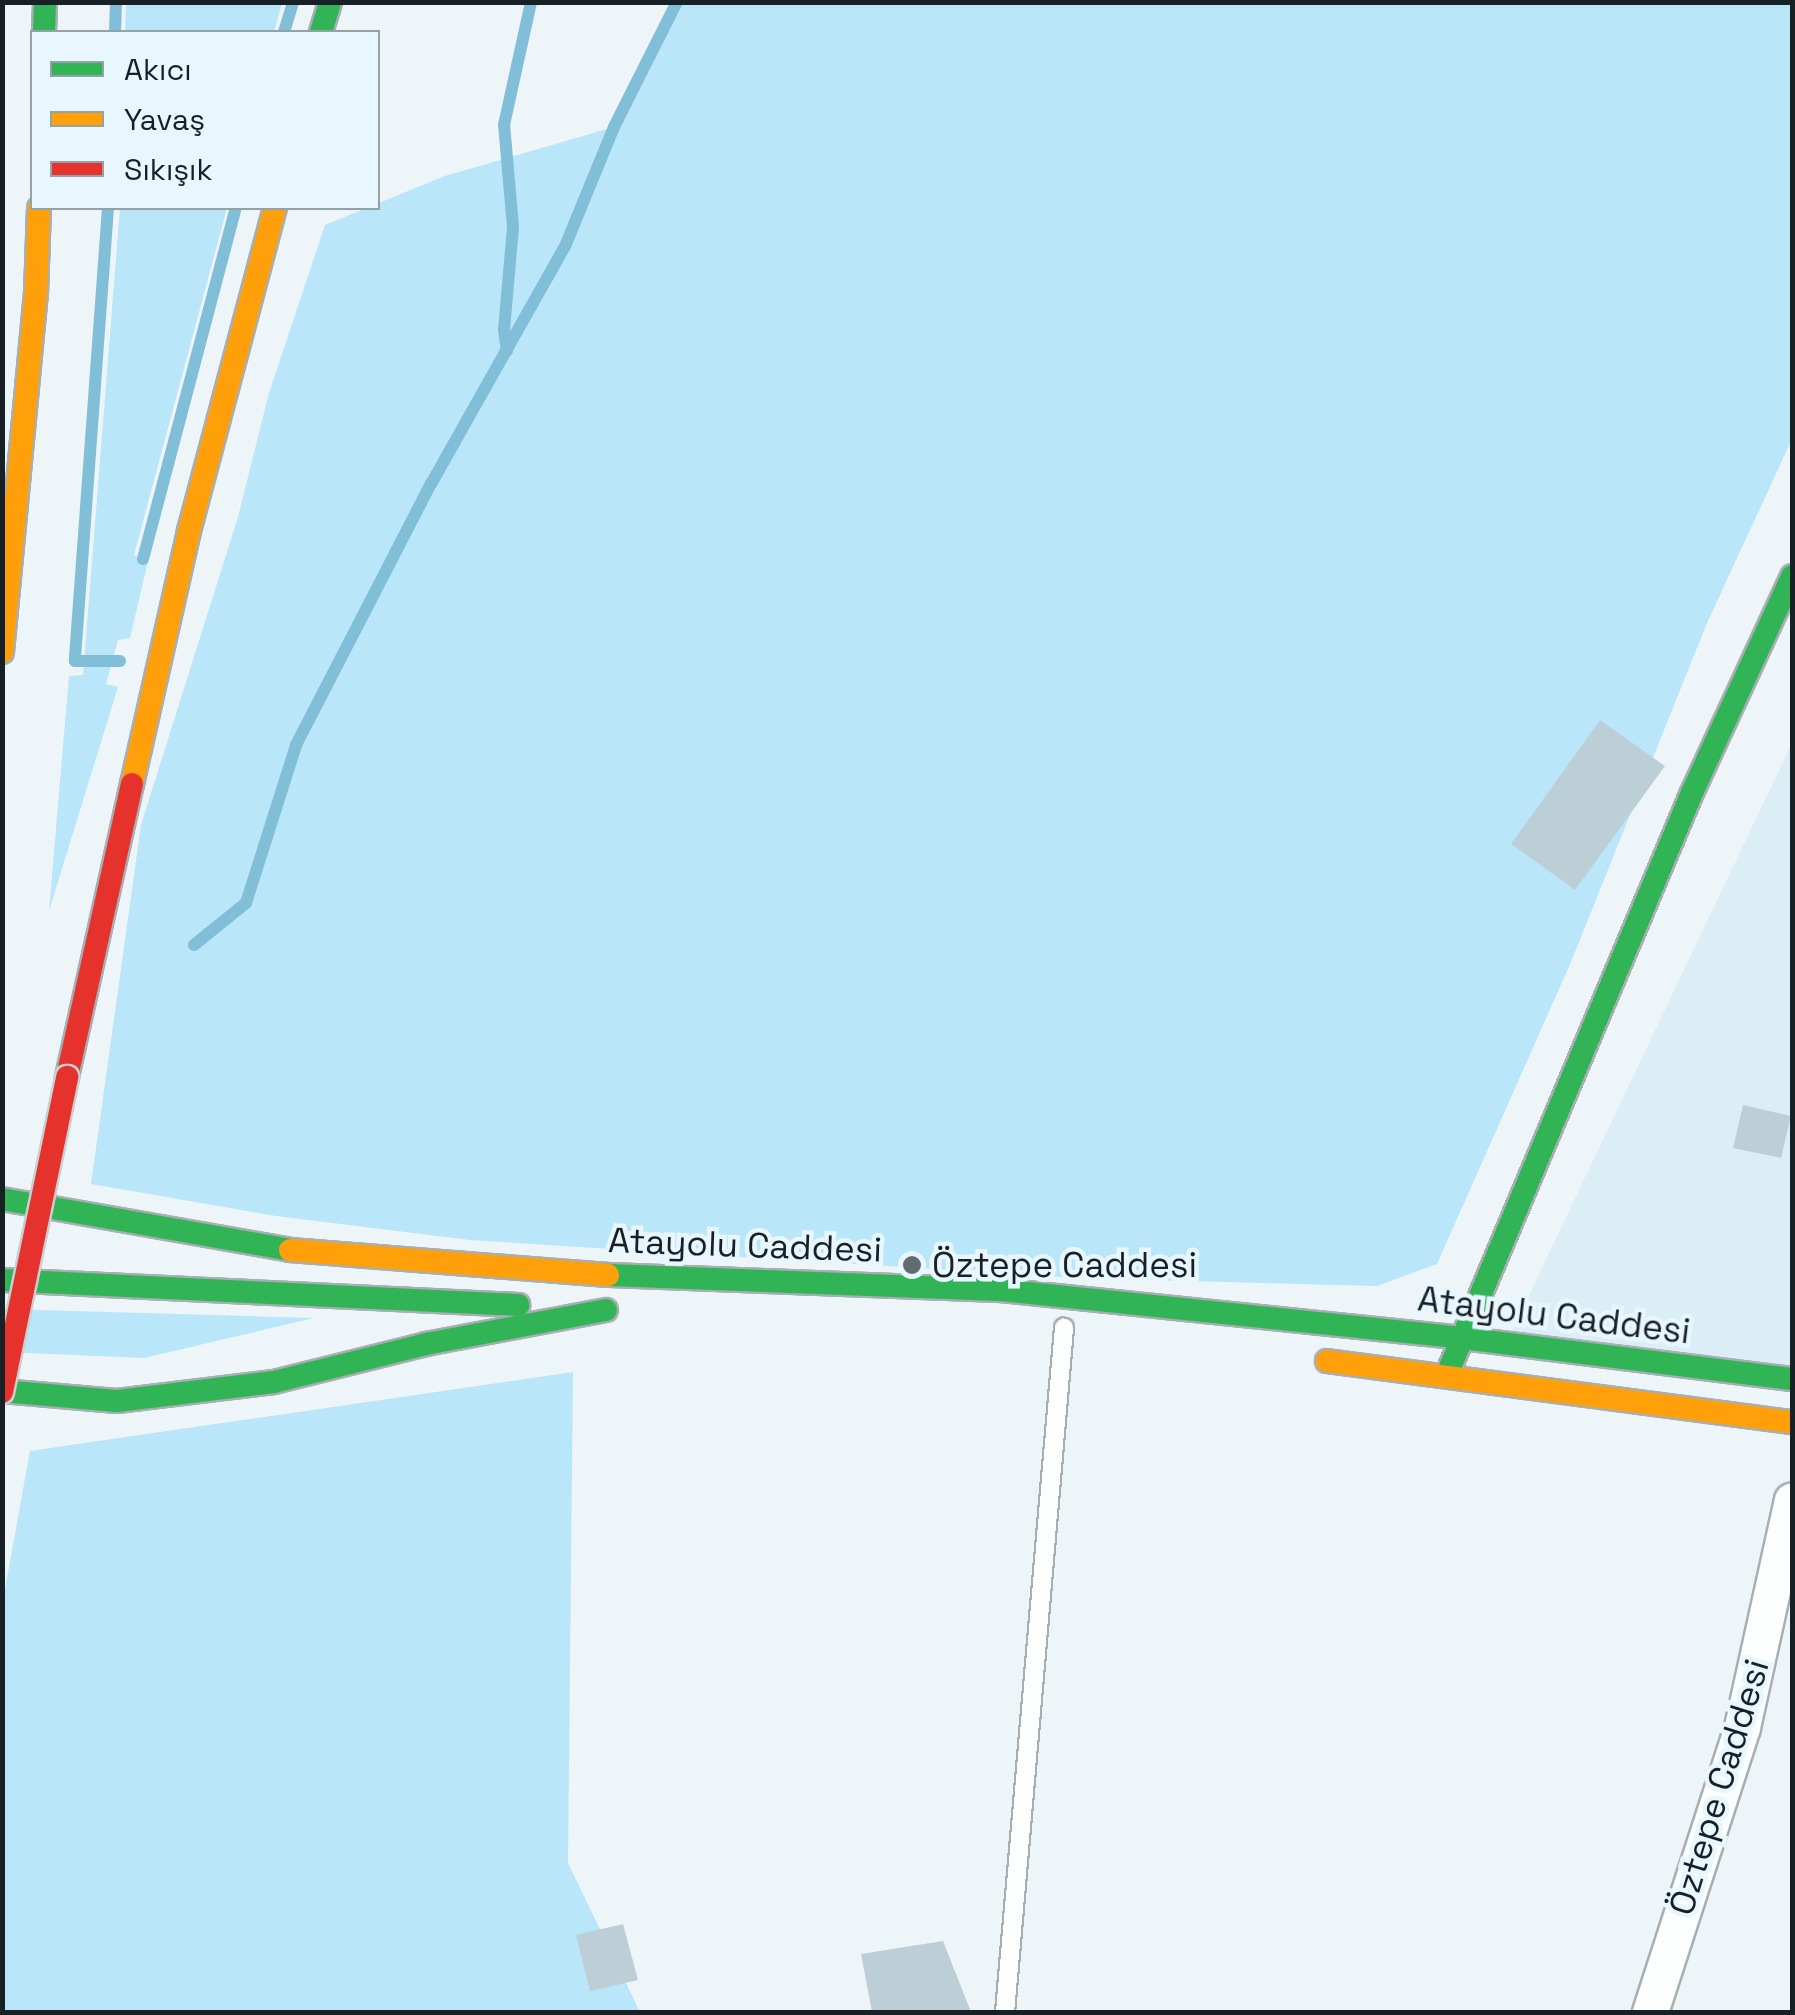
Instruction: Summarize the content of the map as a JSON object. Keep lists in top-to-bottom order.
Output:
{
  "streets": {
    "main road": ["Atayolu Caddesi"],
    "street": ["Öztepe Caddesi"]
  },
  "places": ["Öztepe Caddesi"],
  "legend": ["Akıcı", "Yavaş", "Sıkışık"]
}
